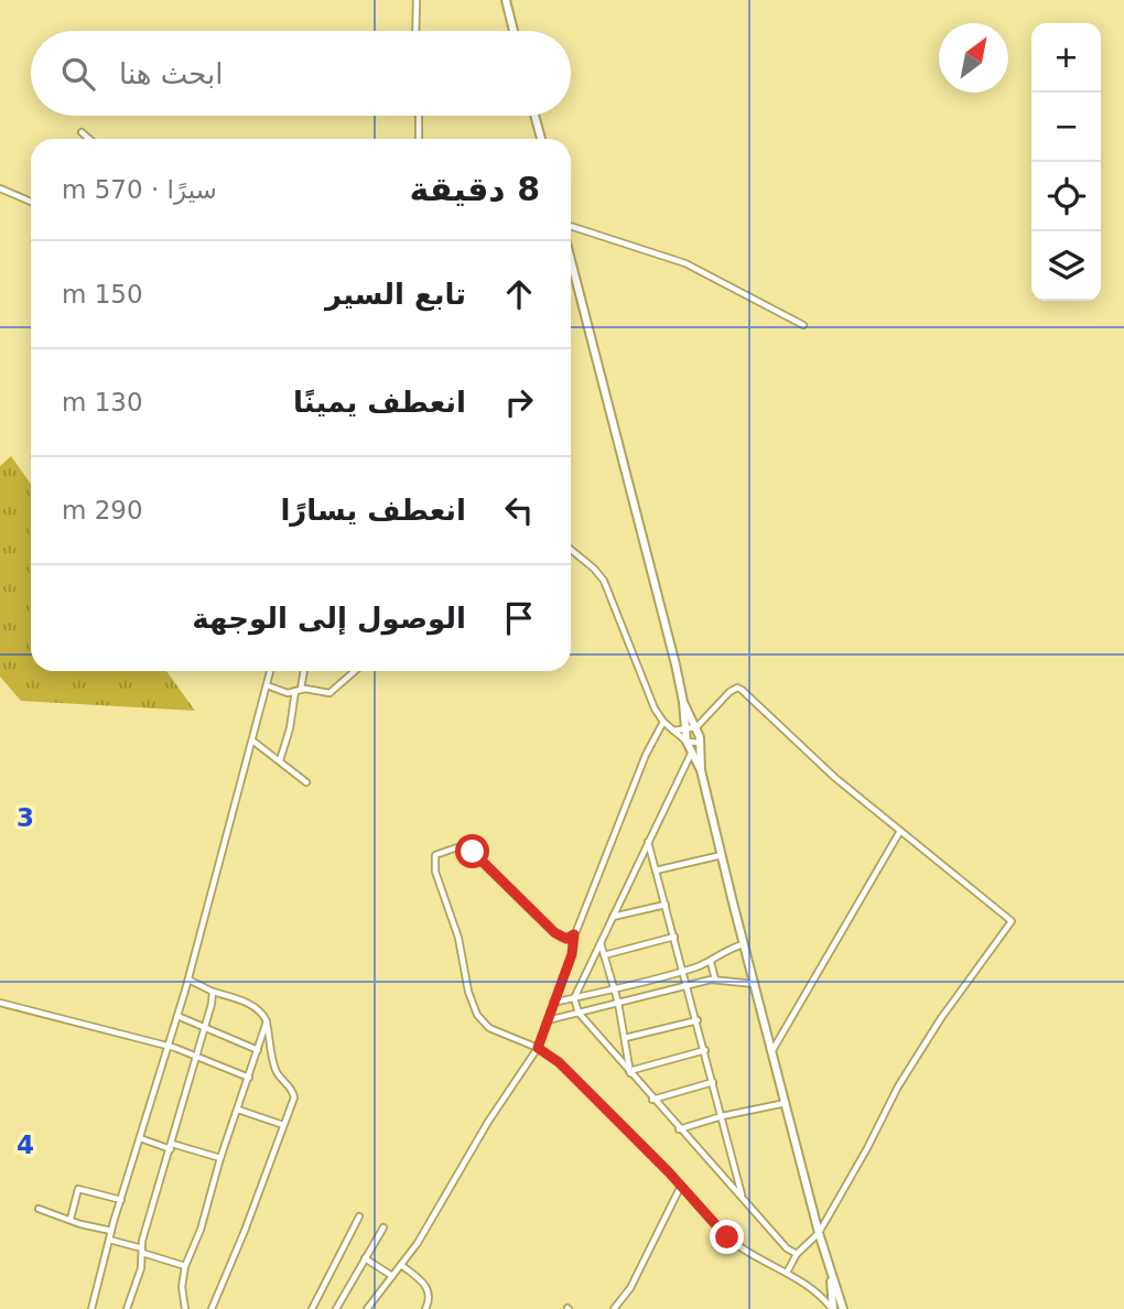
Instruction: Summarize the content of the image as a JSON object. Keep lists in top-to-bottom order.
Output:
{
  "north": "top right",
  "page": {
    "map_buttons": ["+", "−"],
    "search": "ابحث هنا",
    "heading": ["8 دقيقة", "سيرًا · 570 m"],
    "list": [
      ["تابع السير", "150 m"],
      ["انعطف يمينًا", "130 m"],
      ["انعطف يسارًا", "290 m"],
      "الوصول إلى الوجهة"
    ]
  },
  "grid": {
    "rows": ["3", "4"]
  }
}
